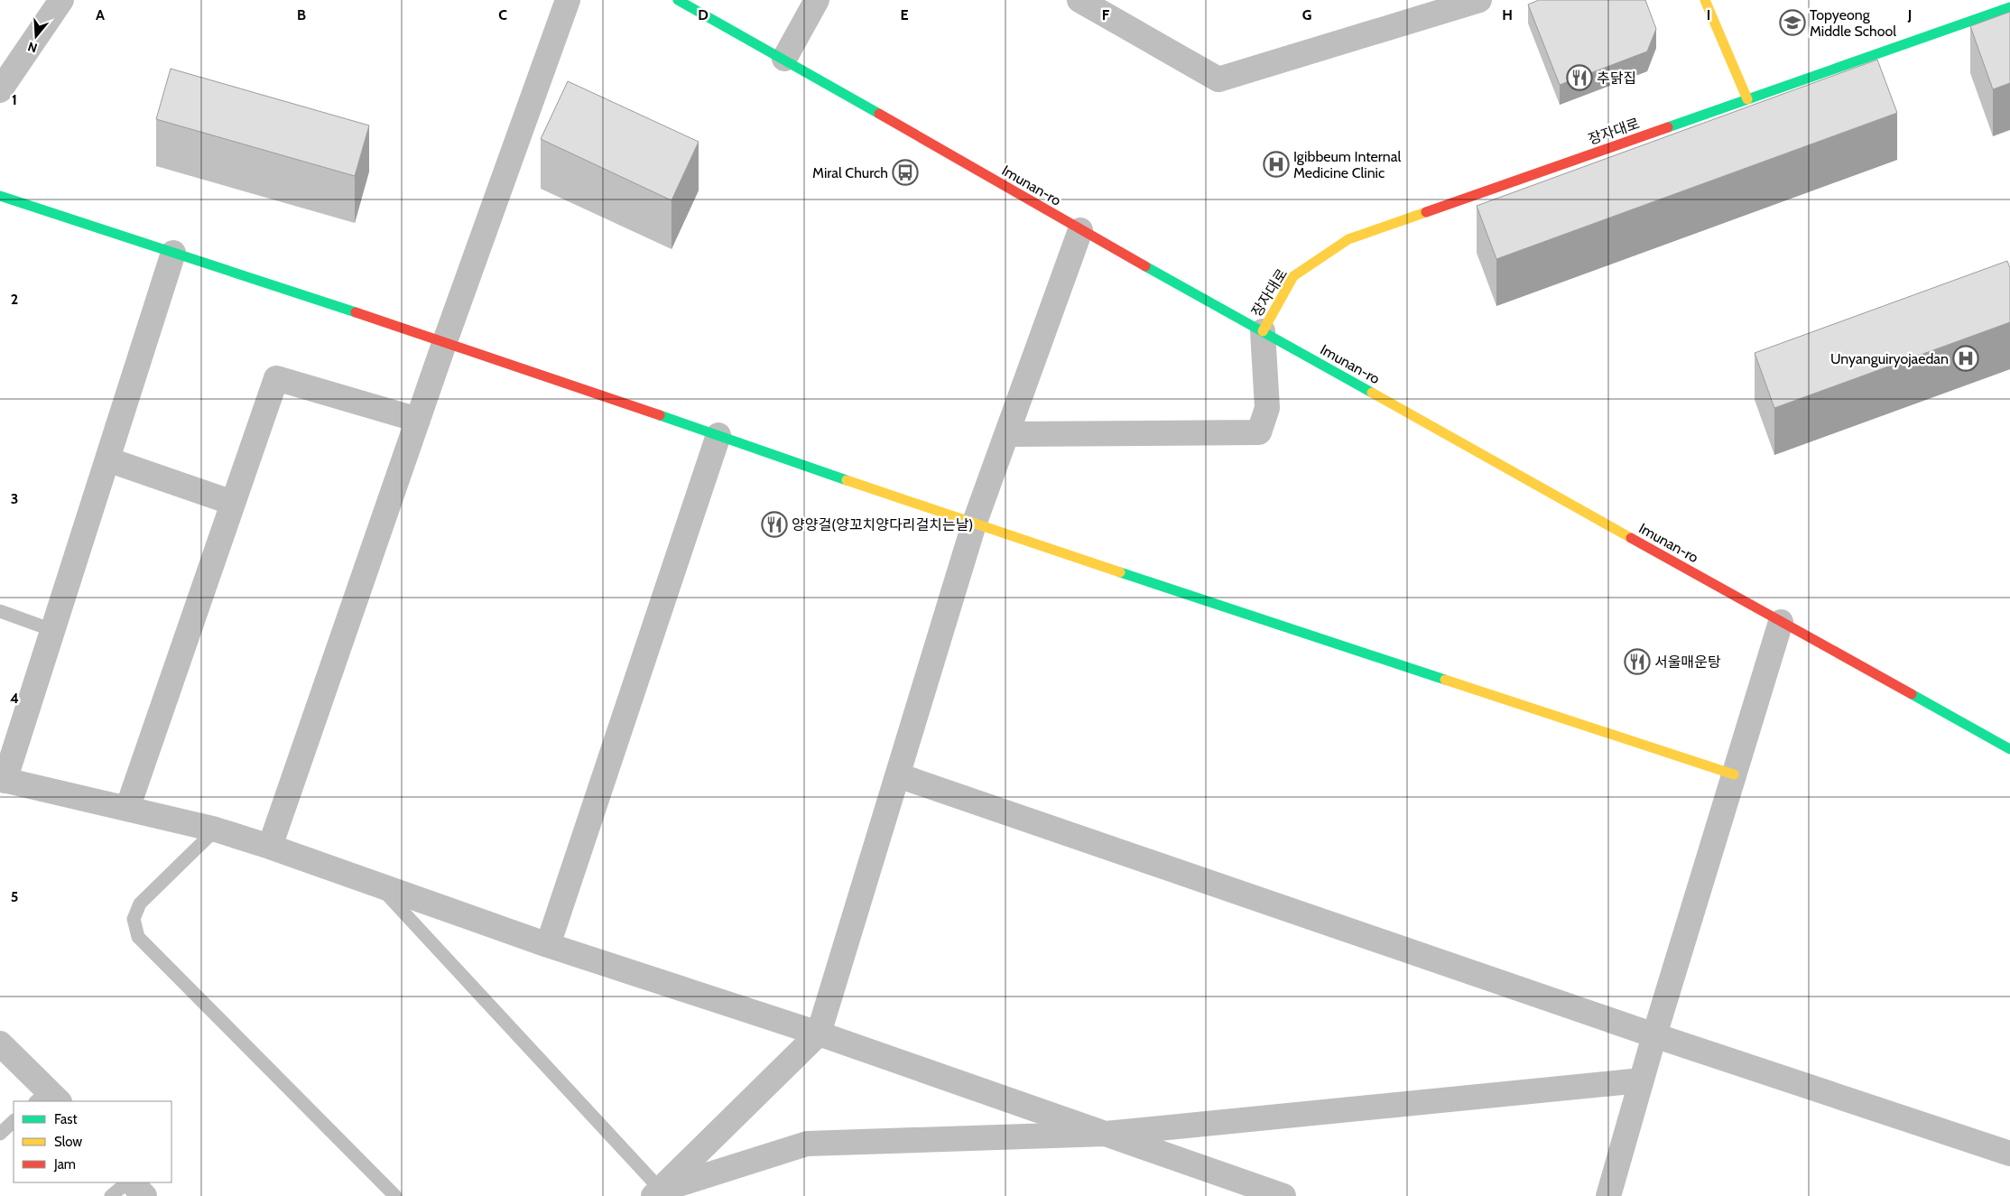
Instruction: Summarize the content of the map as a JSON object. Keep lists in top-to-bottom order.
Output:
{
  "streets": {
    "street": ["장자대로", "Imunan-ro"]
  },
  "crossings": [
    ["장자대로", "Imunan-ro"]
  ],
  "places": {
    "school or university": ["Topyeong Middle School"],
    "restaurant": ["추닭집", "양양걸(양꼬치양다리걸치는날)", "서울매운탕"],
    "hospital": ["Igibbeum Internal Medicine Clinic", "Unyanguiryojaedan"],
    "bus stop": ["Miral Church"]
  },
  "legend": ["Fast", "Slow", "Jam"],
  "north": "bottom",
  "grid": {
    "columns": [
      "A",
      "B",
      "C",
      "D",
      "E",
      "F",
      "G",
      "H",
      "I",
      "J"
    ],
    "rows": [
      "1",
      "2",
      "3",
      "4",
      "5"
    ]
  }
}
